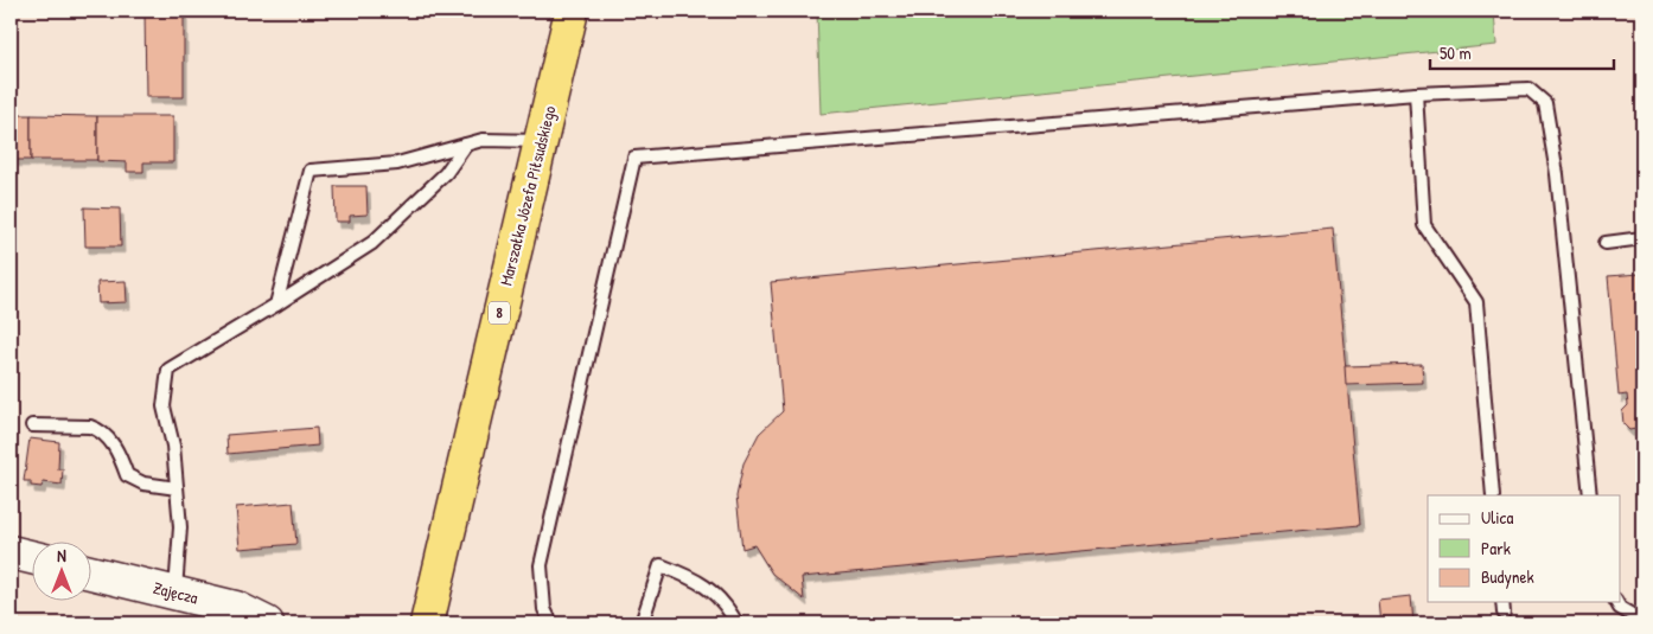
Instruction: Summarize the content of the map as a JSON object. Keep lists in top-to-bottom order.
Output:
{
  "streets": {
    "highway": ["Marszałka Józefa Piłsudskiego", "8"],
    "street": ["Zajęcza"]
  },
  "legend": ["Ulica", "Park", "Budynek"],
  "scale_bar": "50 m",
  "north": "top"
}
